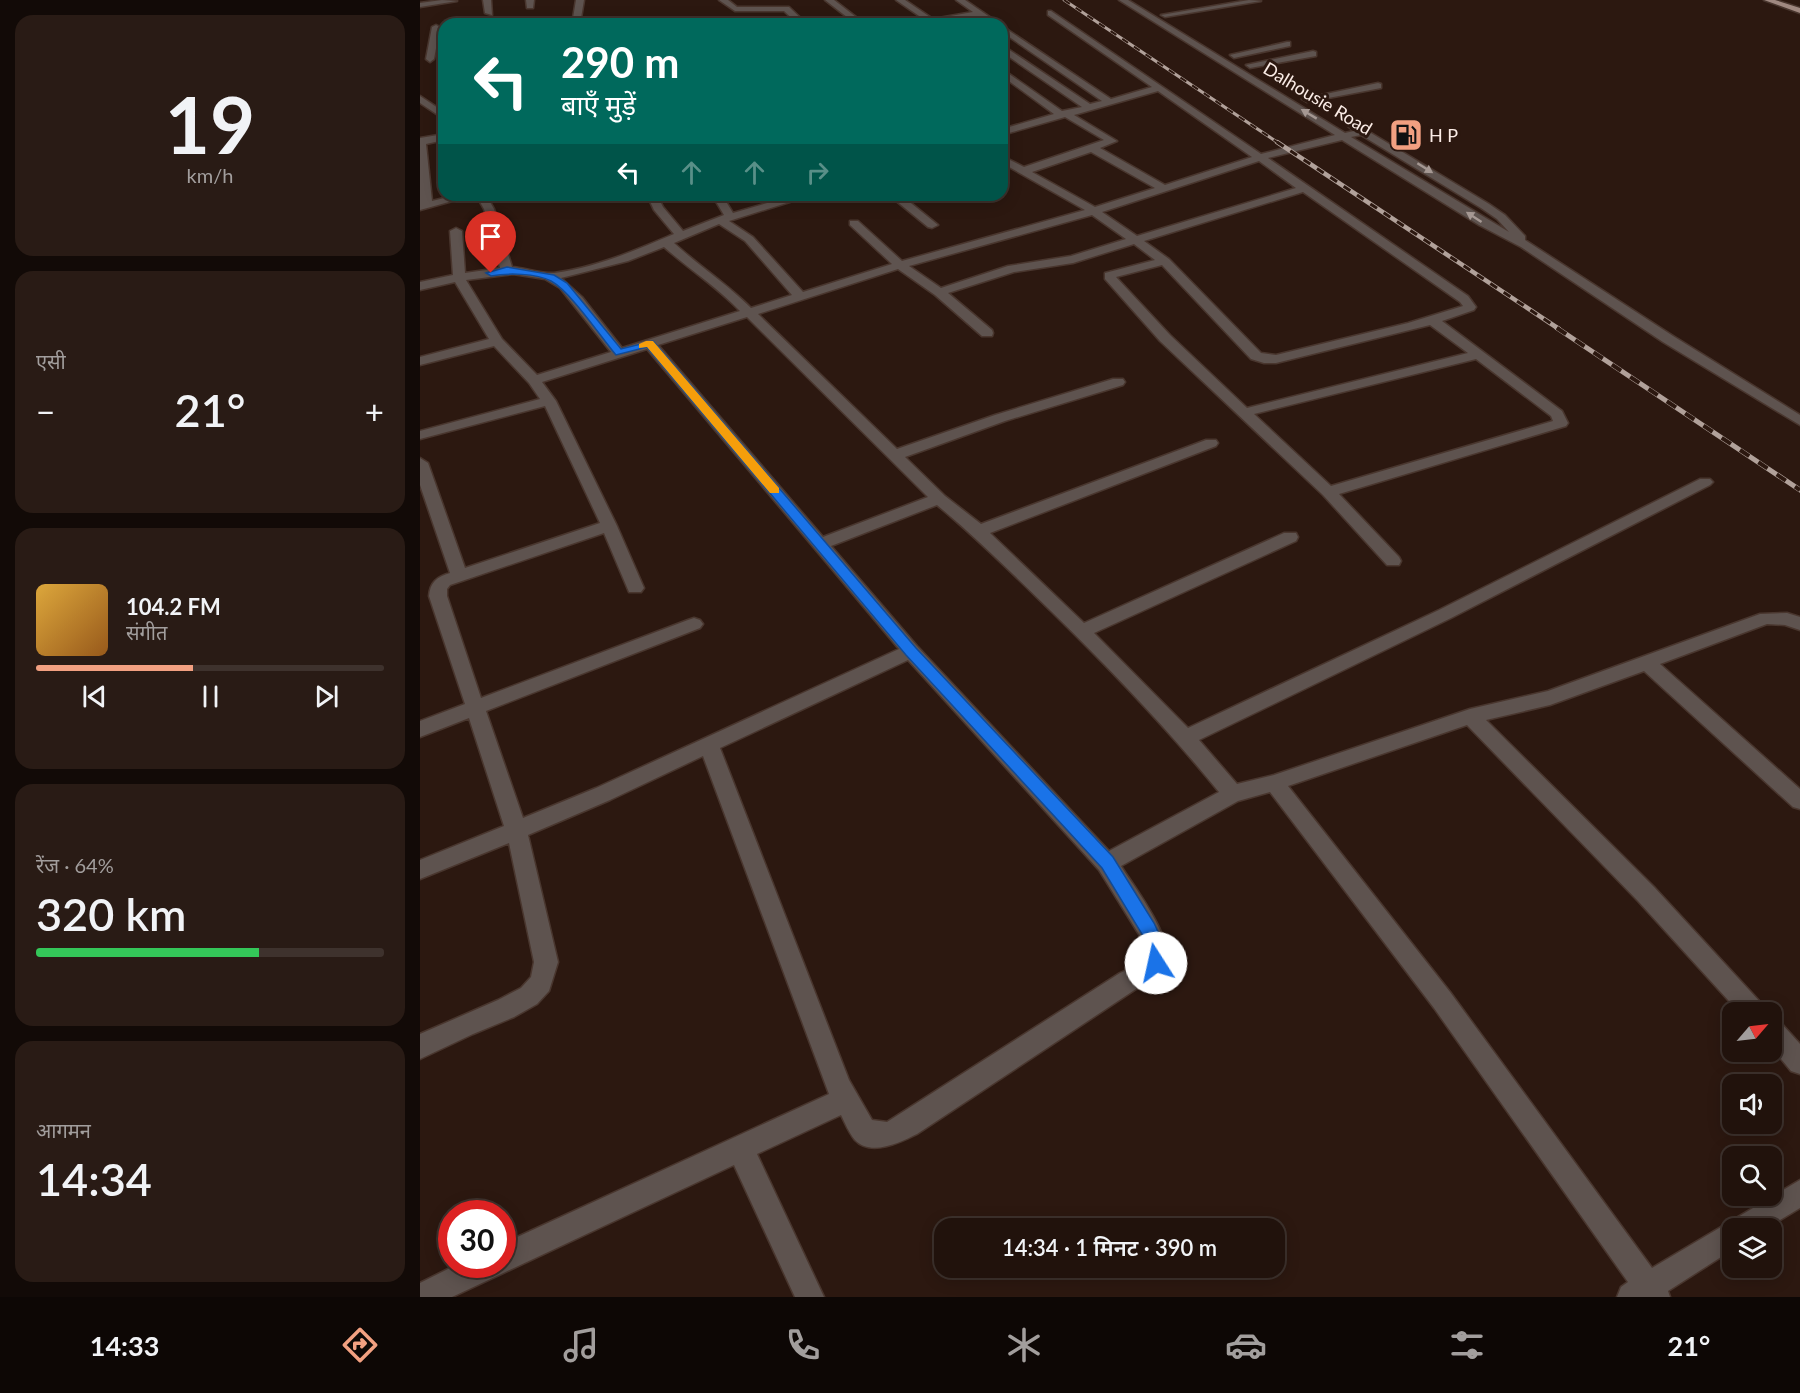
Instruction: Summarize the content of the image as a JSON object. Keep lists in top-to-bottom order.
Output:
{
  "streets": {
    "street": ["Dalhousie Road"]
  },
  "places": {
    "fuel station": ["H P"]
  },
  "north": "top right",
  "page": {
    "tile": [
      ["19", "km/h"],
      "एसी",
      ["रेंज · 64%", "320 km"],
      ["आगमन", "14:34"]
    ],
    "turn": ["290 m", "बाएँ मुड़ें"],
    "heat": ["−", "21°", "+"],
    "song": ["104.2 FM", "संगीत"],
    "limit": "30",
    "trip": "14:34 · 1 मिनट · 390 m",
    "tabs": ["14:33", "21°"]
  }
}
